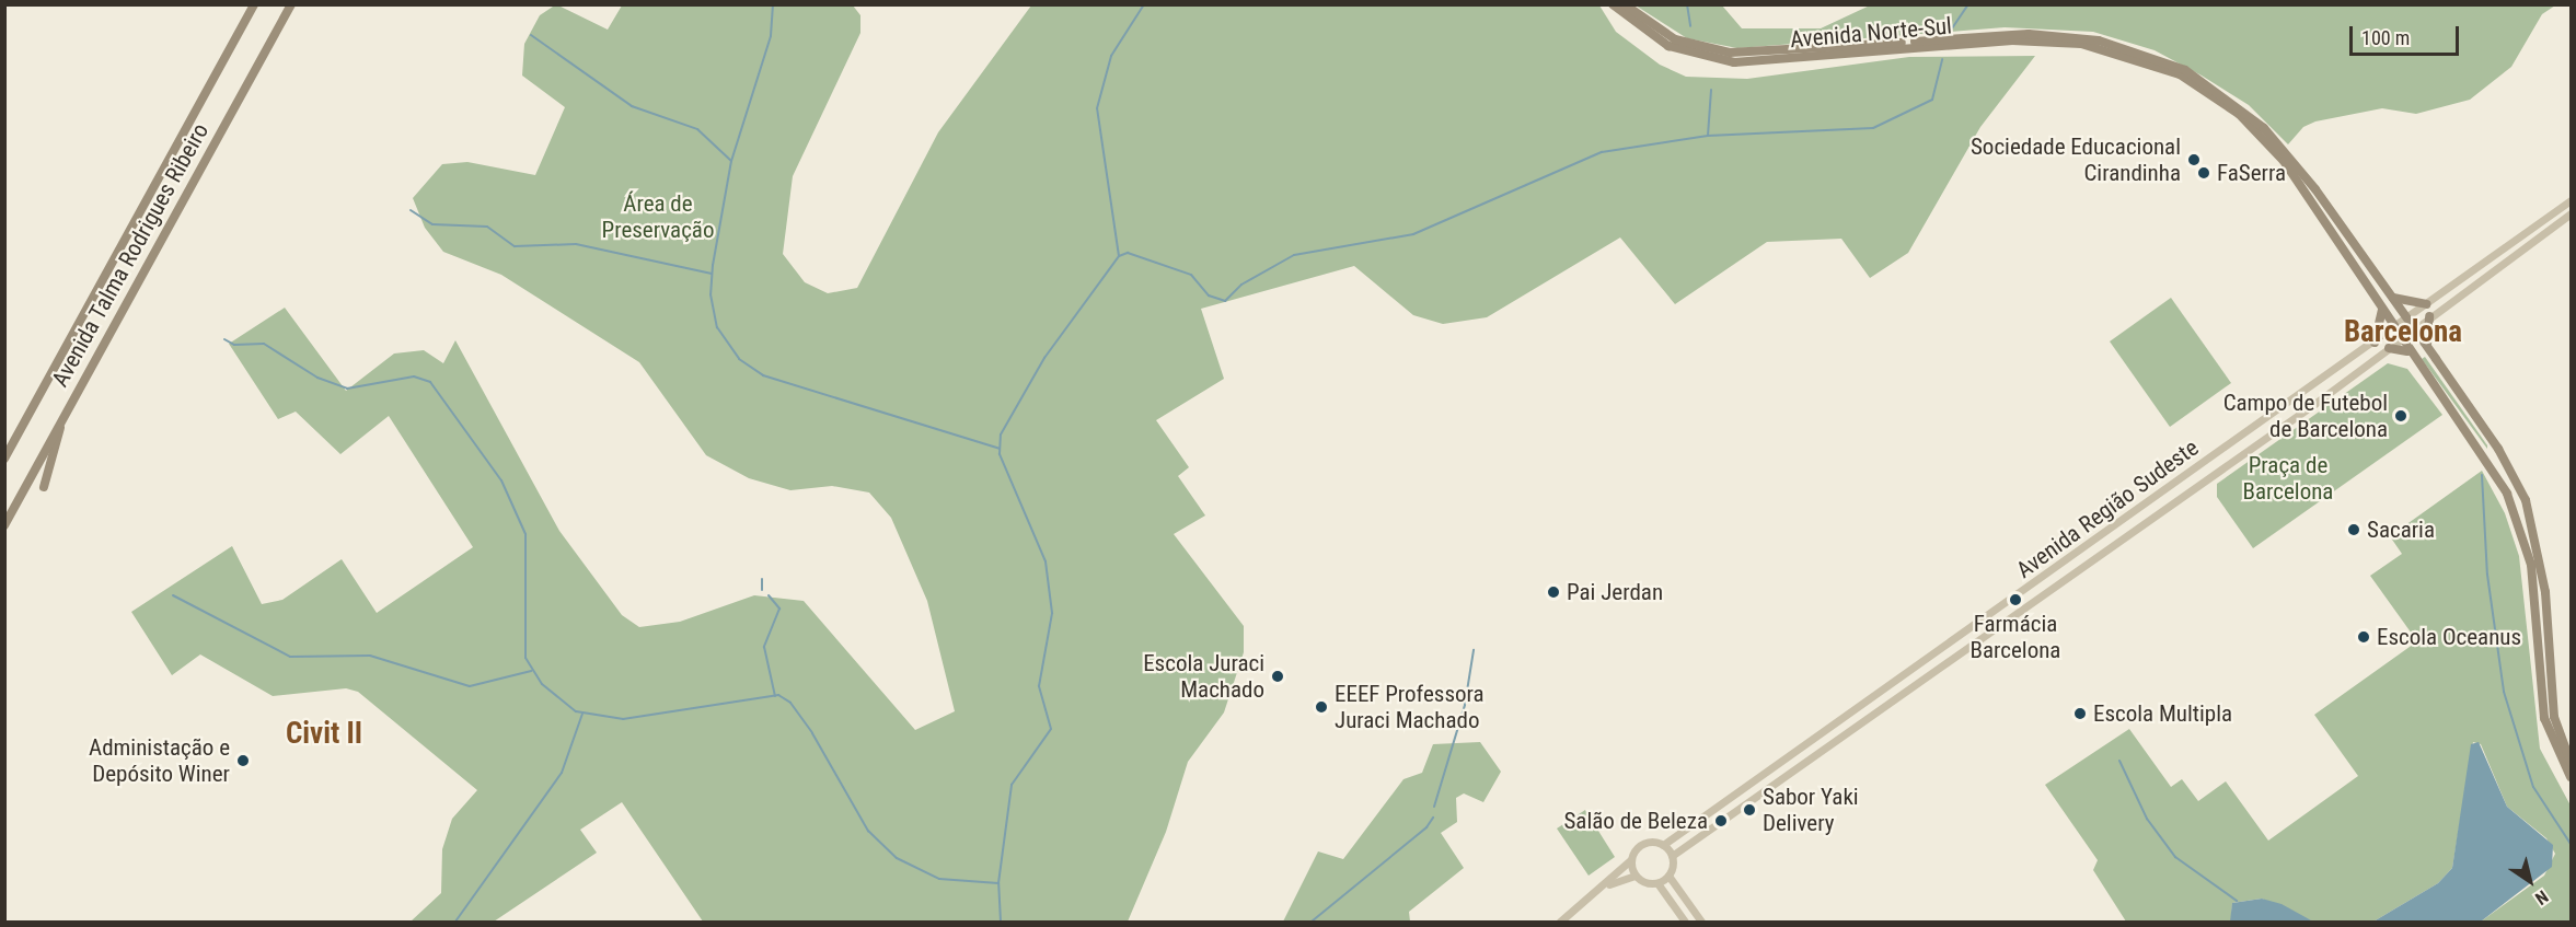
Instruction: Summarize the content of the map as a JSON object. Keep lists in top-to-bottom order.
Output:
{
  "streets": {
    "main road": ["Avenida Norte-Sul", "Avenida Talma Rodrigues Ribeiro"],
    "street": ["Avenida Região Sudeste"]
  },
  "crossings": [
    ["Avenida Norte-Sul", "Avenida Região Sudeste"]
  ],
  "districts": ["Barcelona", "Civit II"],
  "parks": ["Área de Preservação", "Praça de Barcelona"],
  "places": [
    "Sociedade Educacional Cirandinha",
    "FaSerra",
    "Campo de Futebol de Barcelona",
    "Sacaria",
    "Pai Jerdan",
    "Farmácia Barcelona",
    "Escola Oceanus",
    "Escola Juraci Machado",
    "EEEF Professora Juraci Machado",
    "Escola Multipla",
    "Administação e Depósito Winer",
    "Sabor Yaki Delivery",
    "Salão de Beleza"
  ],
  "scale_bar": "100 m",
  "north": "bottom right"
}
